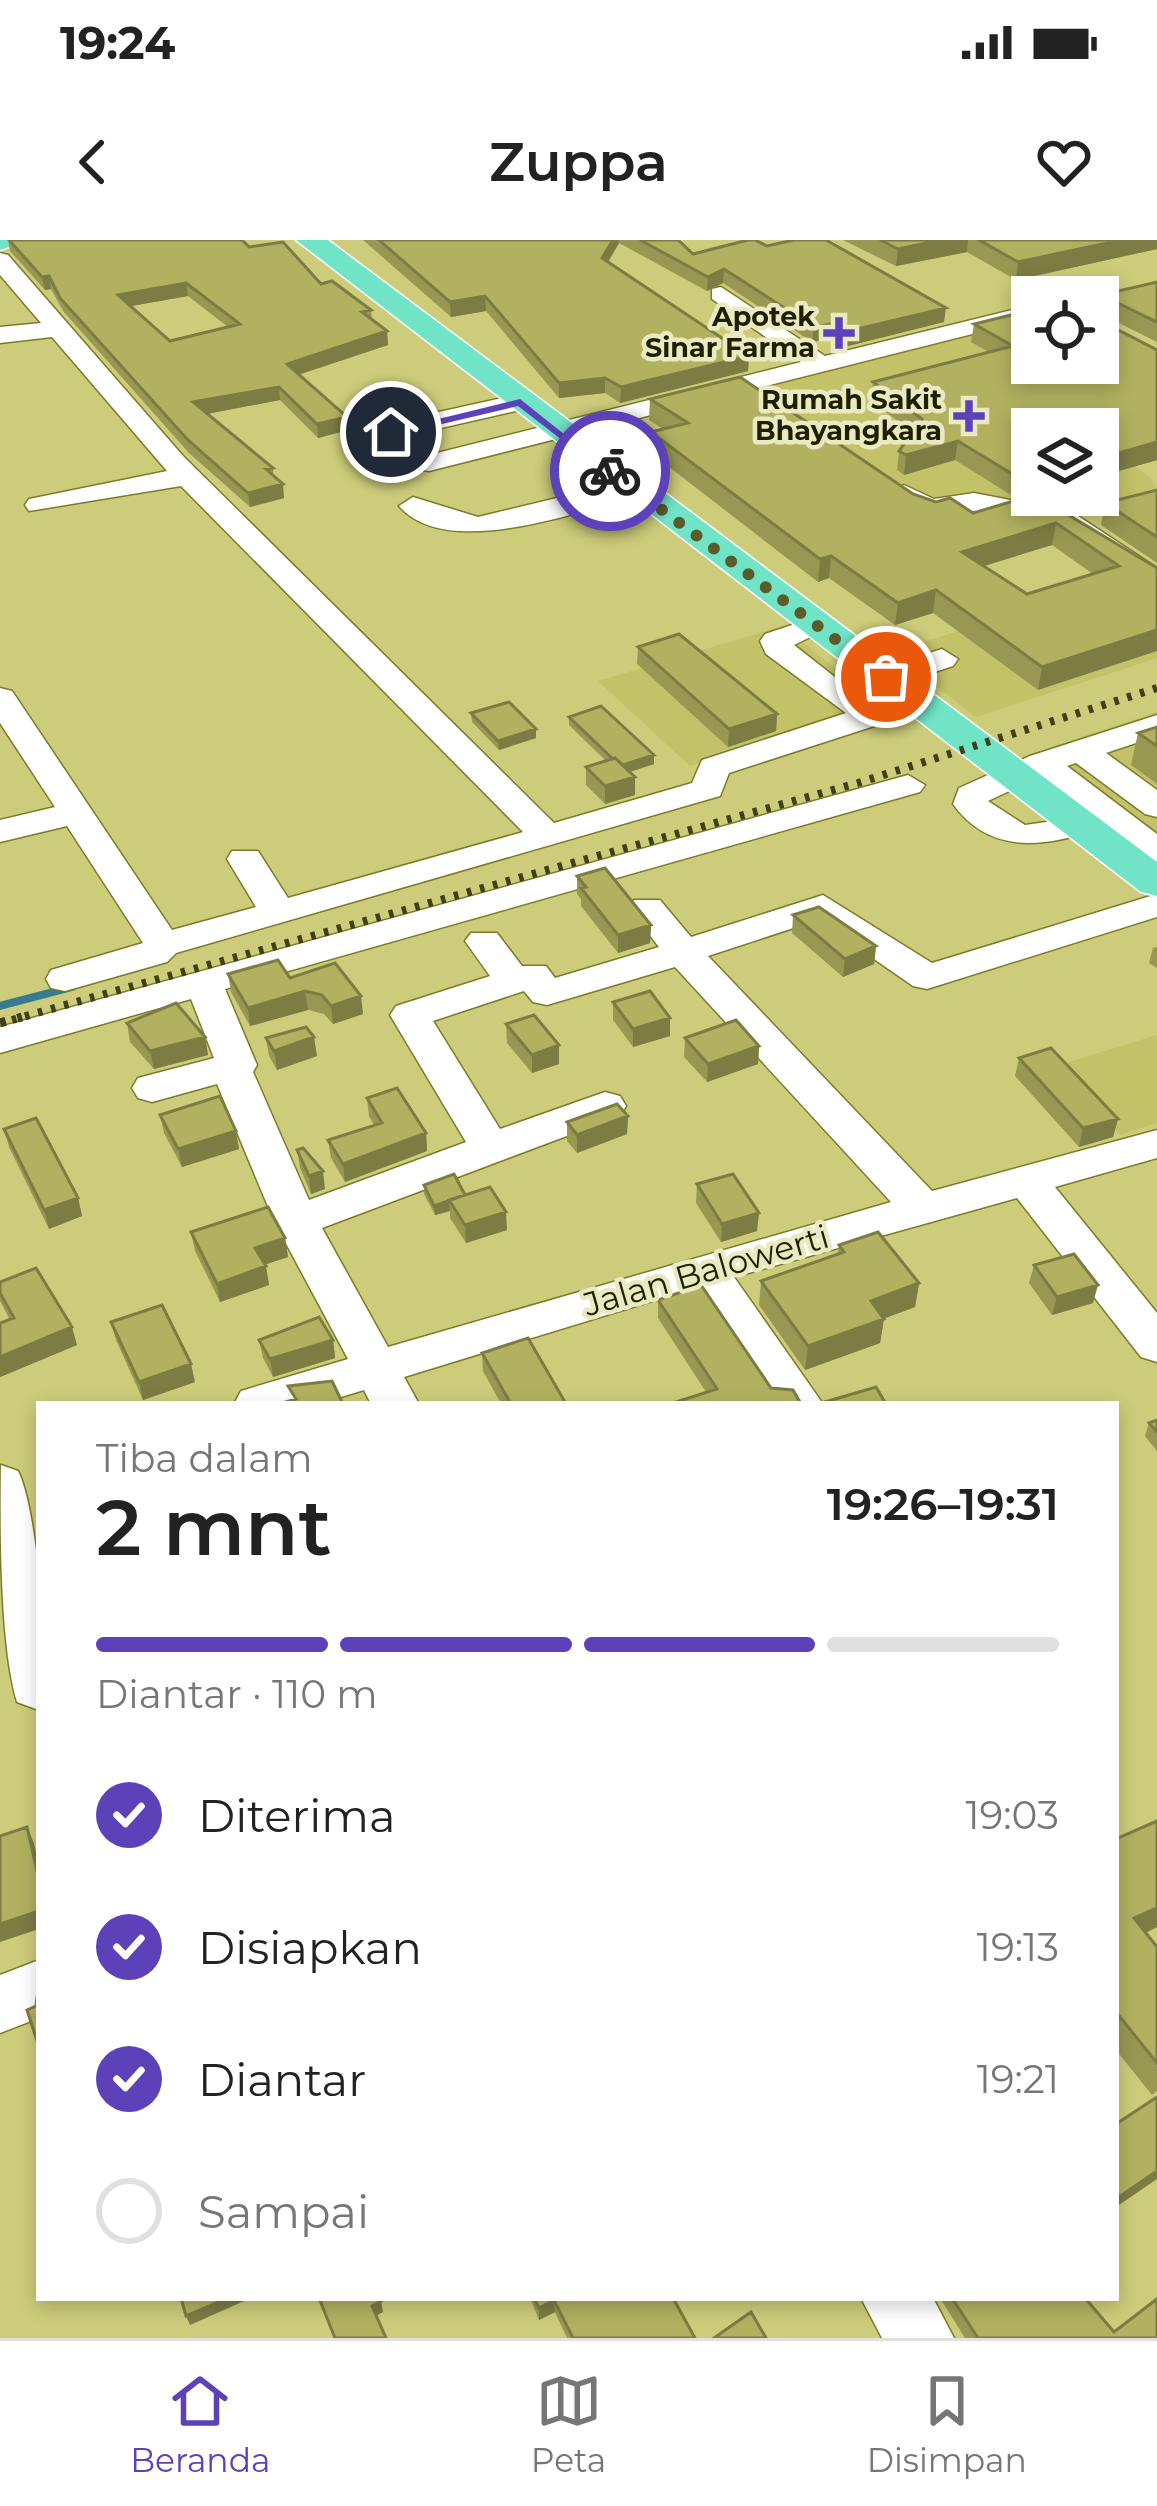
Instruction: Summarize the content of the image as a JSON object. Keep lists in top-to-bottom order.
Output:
{
  "streets": {
    "street": ["Jalan Balowerti"]
  },
  "places": {
    "health": ["Apotek Sinar Farma", "Rumah Sakit Bhayangkara"]
  },
  "page": {
    "status": "19:24",
    "header": "Zuppa",
    "heading": ["2 mnt", "Tiba dalam", "19:26–19:31"],
    "bar": "Diantar · 110 m",
    "list": [
      ["Diterima", "19:03"],
      ["Disiapkan", "19:13"],
      ["Diantar", "19:21"],
      "Sampai"
    ],
    "tabs": ["Beranda", "Peta", "Disimpan"]
  }
}
